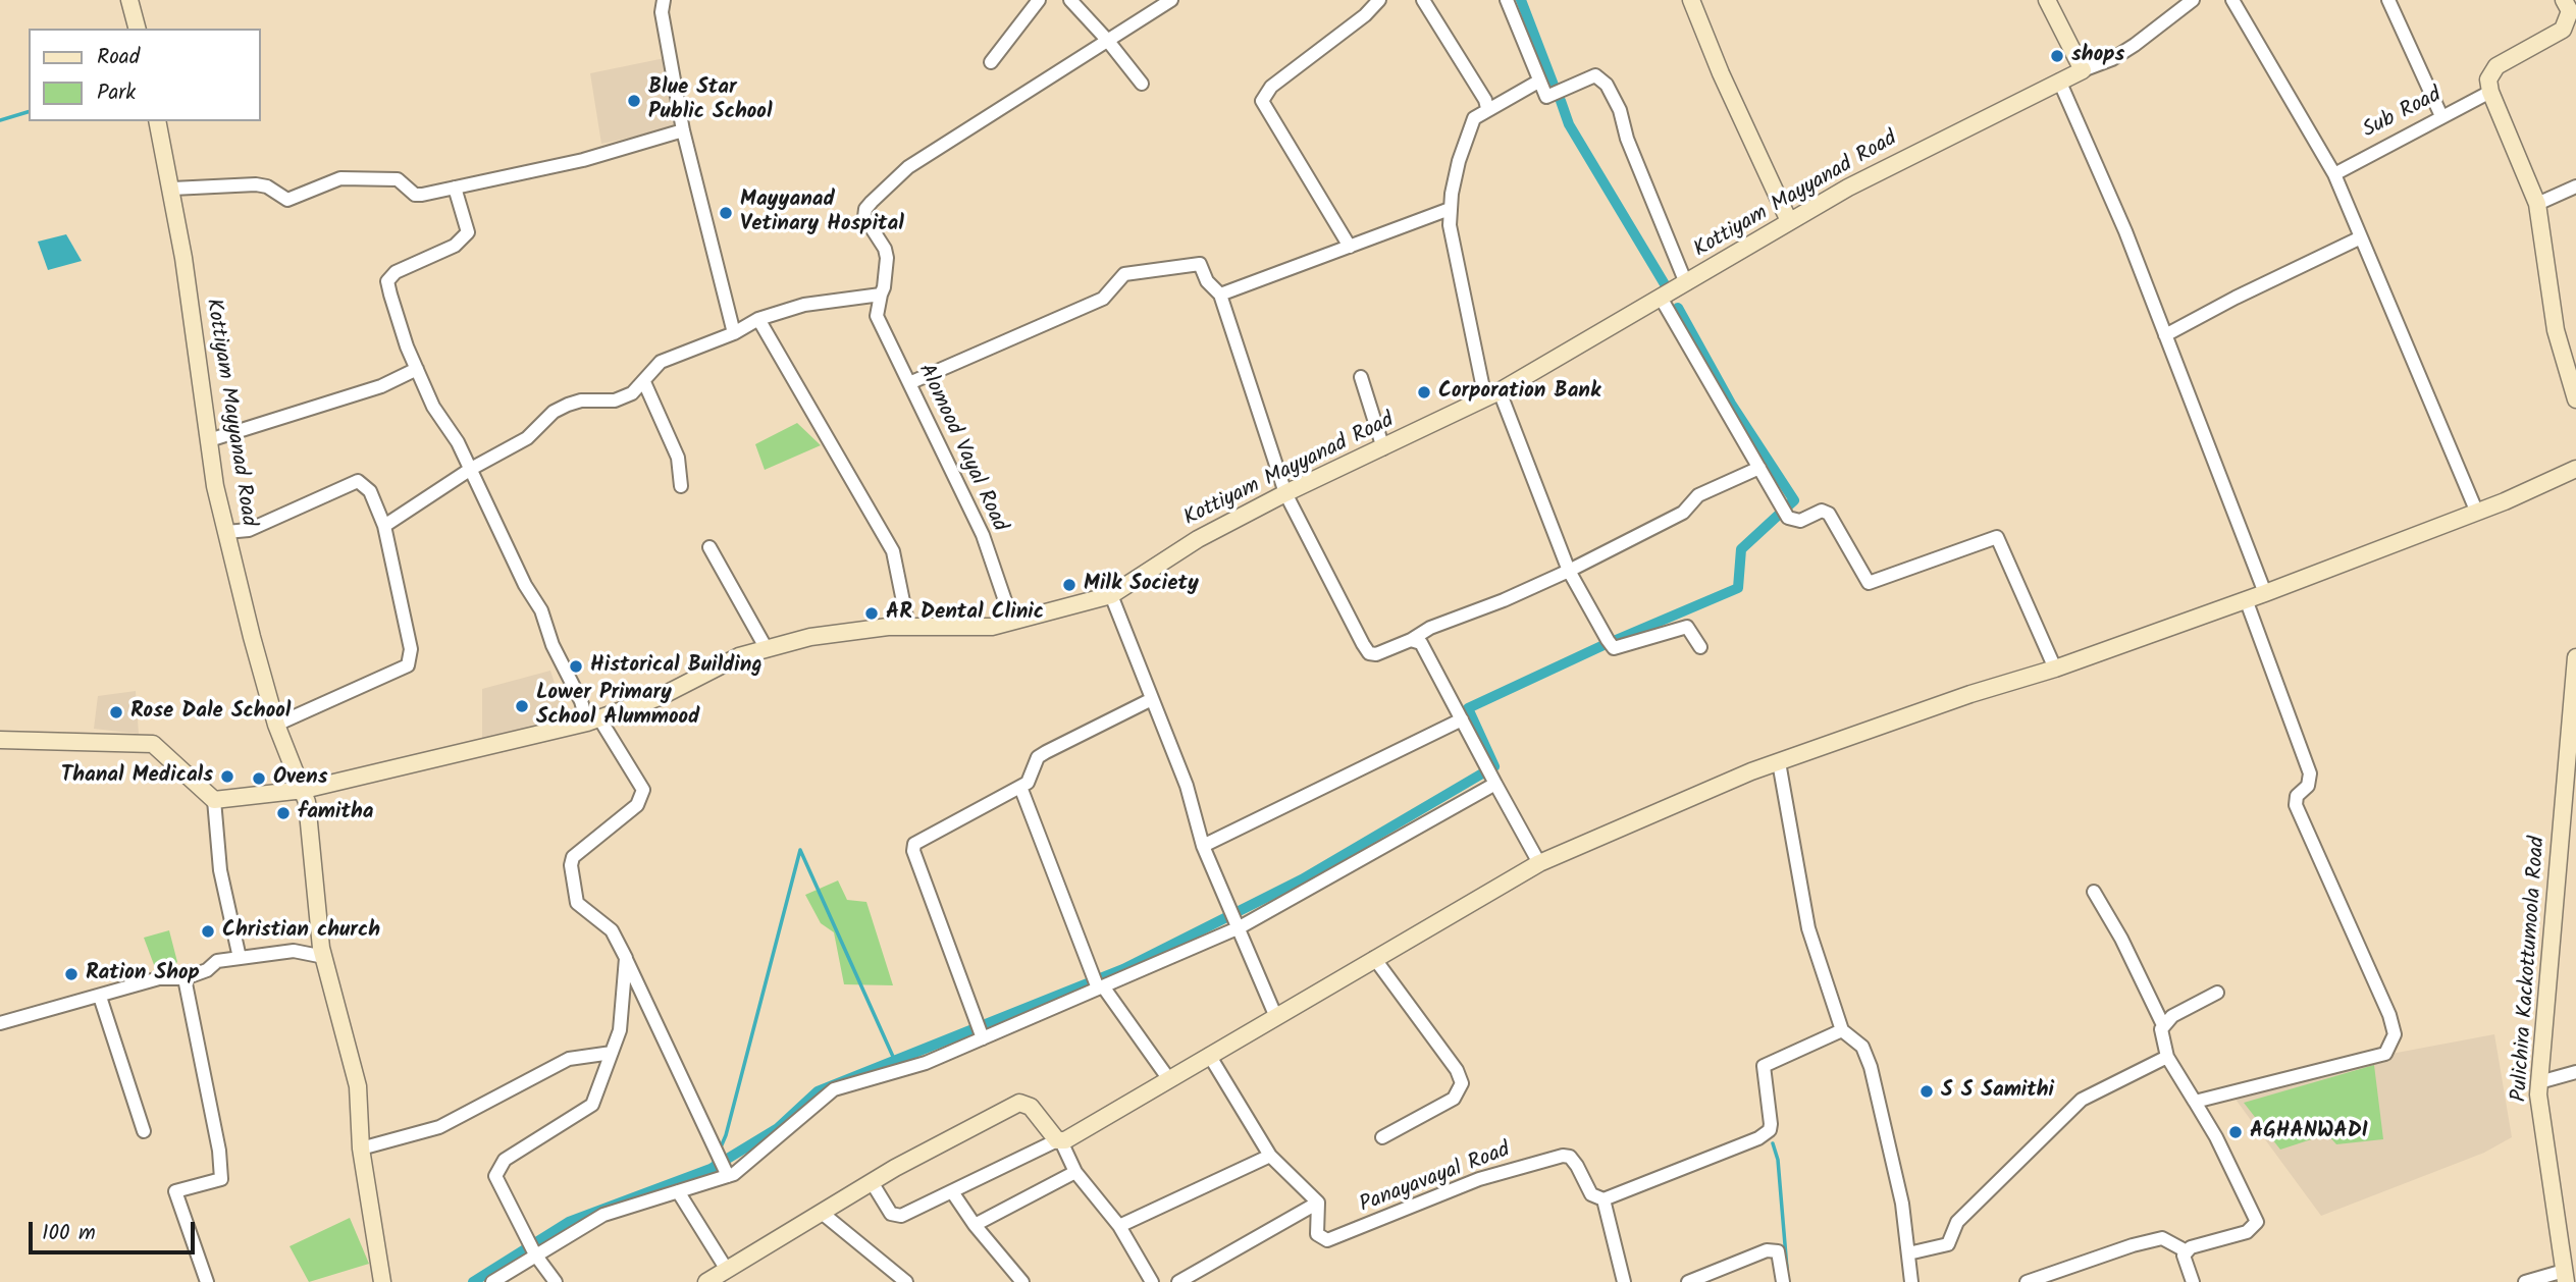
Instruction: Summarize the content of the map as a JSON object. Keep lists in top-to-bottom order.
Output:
{
  "streets": {
    "main road": ["Kottiyam Mayyanad Road", "Pulichira Kackottumoola Road"],
    "street": ["Sub Road", "Alomood Vayal Road", "Panayavayal Road"]
  },
  "crossings": [
    ["Kottiyam Mayyanad Road", "Alomood Vayal Road"]
  ],
  "places": [
    "shops",
    "Blue Star Public School",
    "Mayyanad Vetinary Hospital",
    "Corporation Bank",
    "Milk Society",
    "AR Dental Clinic",
    "Historical Building",
    "Lower Primary School Alummood",
    "Rose Dale School",
    "Thanal Medicals",
    "Ovens",
    "famitha",
    "Christian church",
    "Ration Shop",
    "S S Samithi",
    "AGHANWADI"
  ],
  "legend": ["Road", "Park"],
  "scale_bar": "100 m"
}
